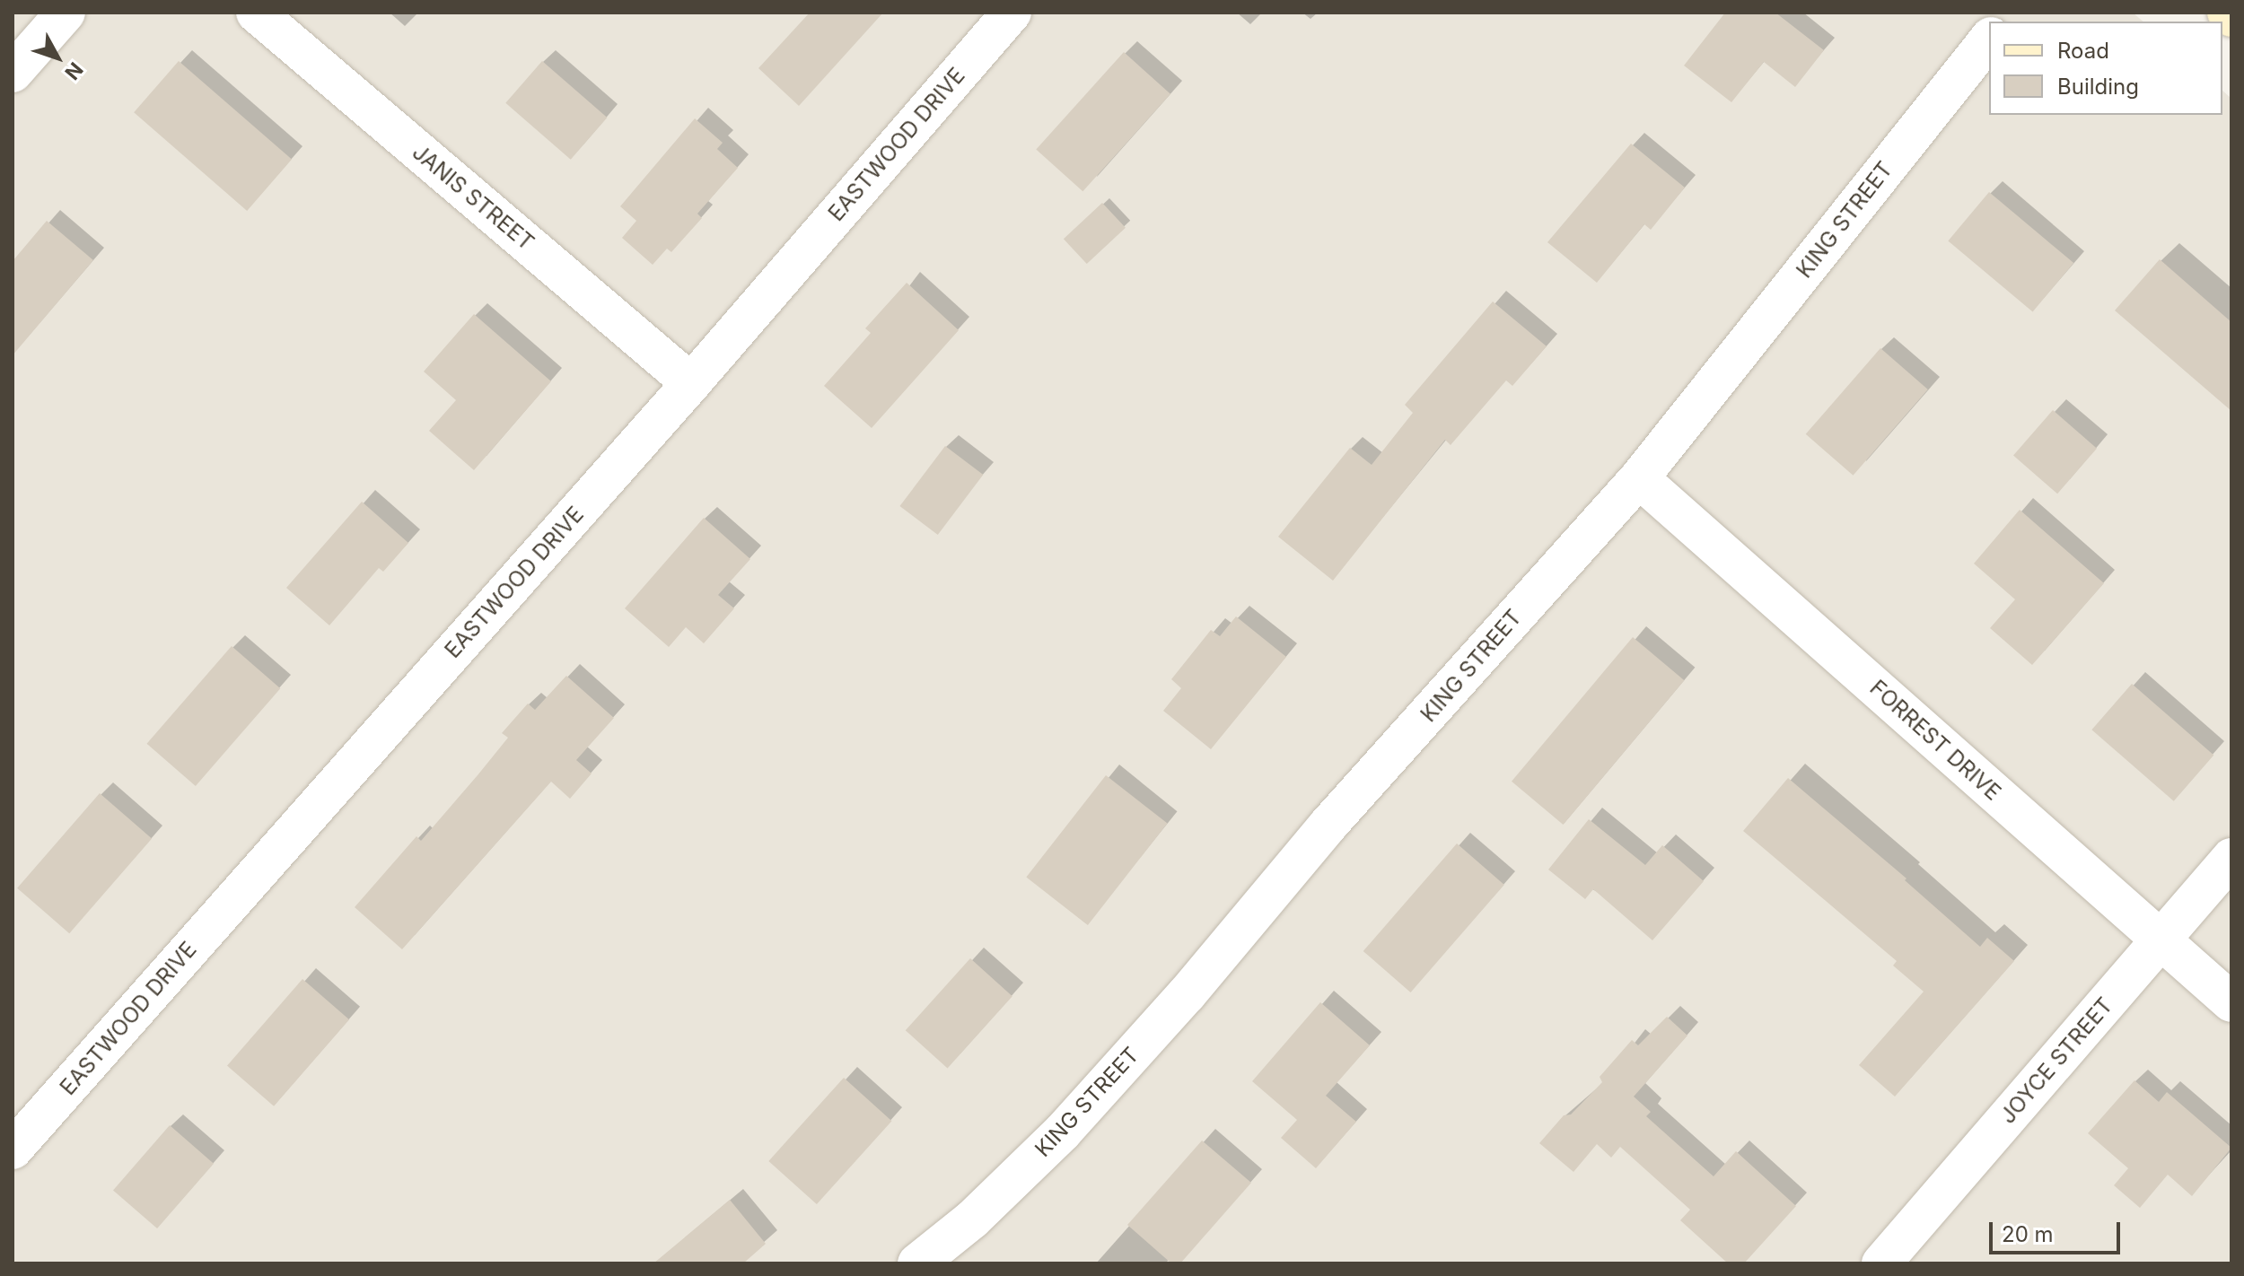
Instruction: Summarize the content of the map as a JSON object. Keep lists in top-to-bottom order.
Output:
{
  "streets": {
    "street": [
      "EASTWOOD DRIVE",
      "JANIS STREET",
      "KING STREET",
      "FORREST DRIVE",
      "JOYCE STREET"
    ]
  },
  "crossings": [
    ["EASTWOOD DRIVE", "JANIS STREET"],
    ["KING STREET", "FORREST DRIVE"],
    ["FORREST DRIVE", "JOYCE STREET"]
  ],
  "legend": ["Road", "Building"],
  "scale_bar": "20 m",
  "north": "bottom right"
}
